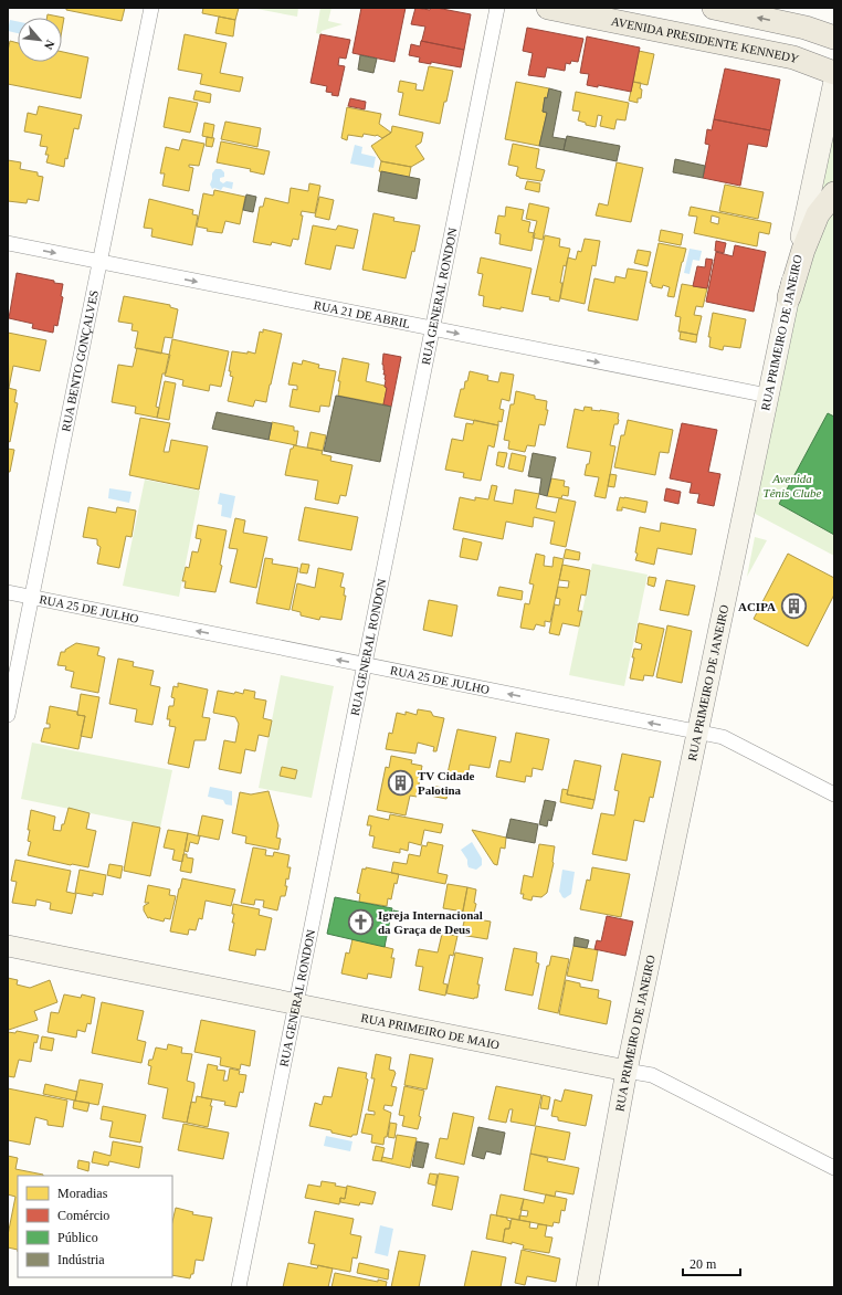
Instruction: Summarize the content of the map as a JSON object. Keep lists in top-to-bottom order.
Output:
{
  "streets": {
    "main road": ["AVENIDA PRESIDENTE KENNEDY"],
    "street": [
      "RUA GENERAL RONDON",
      "RUA 21 DE ABRIL",
      "RUA PRIMEIRO DE JANEIRO",
      "RUA BENTO GONÇALVES",
      "RUA 25 DE JULHO",
      "RUA PRIMEIRO DE MAIO"
    ]
  },
  "crossings": [
    ["RUA GENERAL RONDON", "RUA 21 DE ABRIL"],
    ["RUA GENERAL RONDON", "RUA 25 DE JULHO"],
    ["RUA GENERAL RONDON", "RUA PRIMEIRO DE MAIO"],
    ["RUA 21 DE ABRIL", "RUA PRIMEIRO DE JANEIRO"],
    ["RUA 21 DE ABRIL", "RUA BENTO GONÇALVES"],
    ["RUA PRIMEIRO DE JANEIRO", "RUA 25 DE JULHO"],
    ["RUA PRIMEIRO DE JANEIRO", "RUA PRIMEIRO DE MAIO"],
    ["RUA BENTO GONÇALVES", "RUA 25 DE JULHO"]
  ],
  "one_way": ["RUA 21 DE ABRIL", "RUA 25 DE JULHO"],
  "parks": ["Avenida Tênis Clube"],
  "places": {
    "building": ["ACIPA", "TV Cidade Palotina"],
    "church": ["Igreja Internacional da Graça de Deus"]
  },
  "legend": [
    "Moradias",
    "Comércio",
    "Público",
    "Indústria"
  ],
  "scale_bar": "20 m",
  "north": "bottom right"
}
